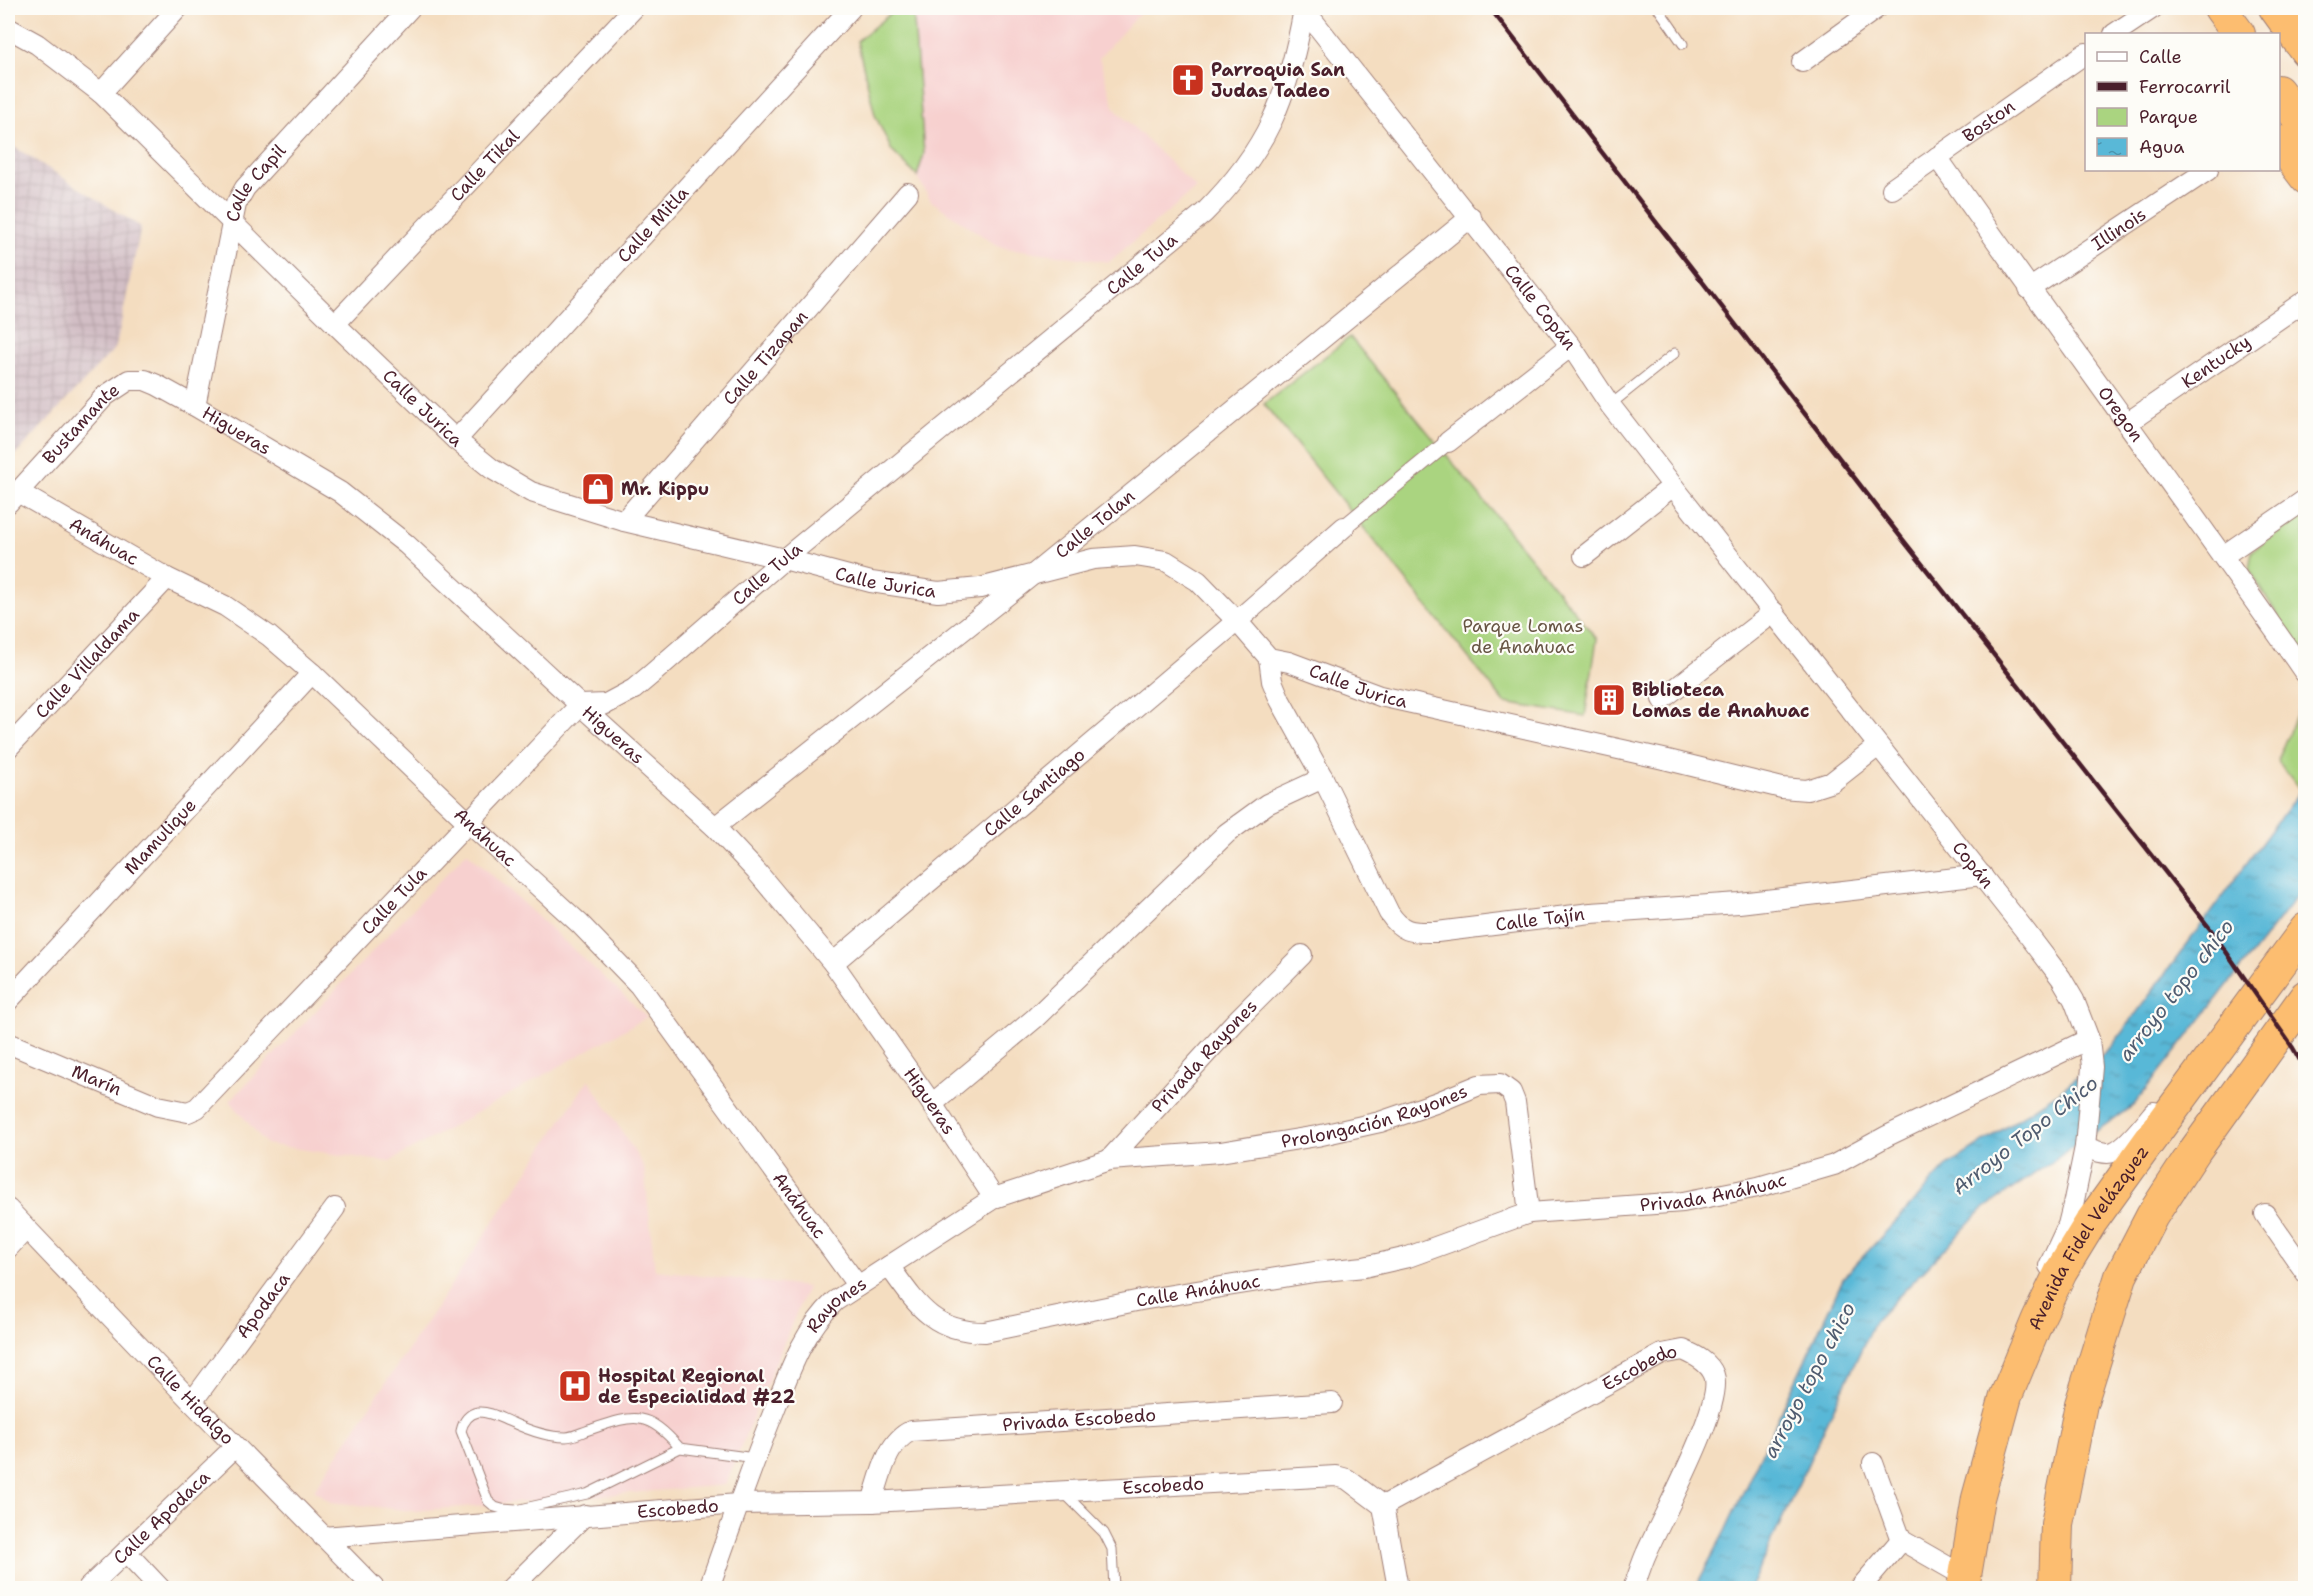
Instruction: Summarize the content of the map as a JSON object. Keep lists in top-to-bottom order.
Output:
{
  "streets": {
    "highway": ["Avenida Fidel Velázquez"],
    "street": [
      "Boston",
      "Calle Tikal",
      "Calle Capil",
      "Calle Mitla",
      "Illinois",
      "Calle Tula",
      "Calle Copán",
      "Calle Tizapan",
      "Kentucky",
      "Calle Jurica",
      "Oregon",
      "Bustamante",
      "Higueras",
      "Calle Tolan",
      "Anáhuac",
      "Calle Villaldama",
      "Calle Santiago",
      "Mamulique",
      "Copán",
      "Calle Tajín",
      "Privada Rayones",
      "Marín",
      "Prolongación Rayones",
      "Privada Anáhuac",
      "Calle Anáhuac",
      "Apodaca",
      "Rayones",
      "Escobedo",
      "Calle Hidalgo",
      "Privada Escobedo",
      "Calle Apodaca"
    ]
  },
  "crossings": [
    ["Boston", "Oregon"],
    ["Calle Tikal", "Calle Jurica"],
    ["Calle Capil", "Calle Jurica"],
    ["Calle Capil", "Higueras"],
    ["Calle Mitla", "Calle Jurica"],
    ["Illinois", "Oregon"],
    ["Calle Tula", "Calle Copán"],
    ["Calle Tula", "Calle Jurica"],
    ["Calle Tula", "Higueras"],
    ["Calle Tula", "Anáhuac"],
    ["Calle Tula", "Marín"],
    ["Calle Copán", "Calle Tolan"],
    ["Calle Copán", "Copán"],
    ["Calle Tizapan", "Calle Jurica"],
    ["Kentucky", "Oregon"],
    ["Calle Jurica", "Calle Tolan"],
    ["Calle Jurica", "Calle Santiago"],
    ["Calle Jurica", "Copán"],
    ["Calle Jurica", "Calle Tajín"],
    ["Bustamante", "Higueras"],
    ["Bustamante", "Anáhuac"],
    ["Higueras", "Calle Tolan"],
    ["Higueras", "Calle Santiago"],
    ["Higueras", "Rayones"],
    ["Anáhuac", "Calle Villaldama"],
    ["Anáhuac", "Mamulique"],
    ["Anáhuac", "Rayones"],
    ["Copán", "Calle Tajín"],
    ["Copán", "Privada Anáhuac"],
    ["Copán", "Avenida Fidel Velázquez"],
    ["Privada Rayones", "Prolongación Rayones"],
    ["Privada Rayones", "Rayones"],
    ["Prolongación Rayones", "Privada Anáhuac"],
    ["Prolongación Rayones", "Calle Anáhuac"],
    ["Prolongación Rayones", "Rayones"],
    ["Privada Anáhuac", "Calle Anáhuac"],
    ["Calle Anáhuac", "Rayones"],
    ["Apodaca", "Calle Hidalgo"],
    ["Rayones", "Escobedo"],
    ["Escobedo", "Calle Hidalgo"],
    ["Escobedo", "Privada Escobedo"],
    ["Calle Hidalgo", "Calle Apodaca"]
  ],
  "water": ["arroyo topo chico", "Arroyo Topo Chico"],
  "parks": ["Parque Lomas de Anahuac"],
  "places": {
    "church": ["Parroquia San Judas Tadeo"],
    "shop": ["Mr. Kippu"],
    "building": ["Biblioteca Lomas de Anahuac"],
    "hospital": ["Hospital Regional de Especialidad #22"]
  },
  "legend": [
    "Calle",
    "Ferrocarril",
    "Parque",
    "Agua"
  ]
}
